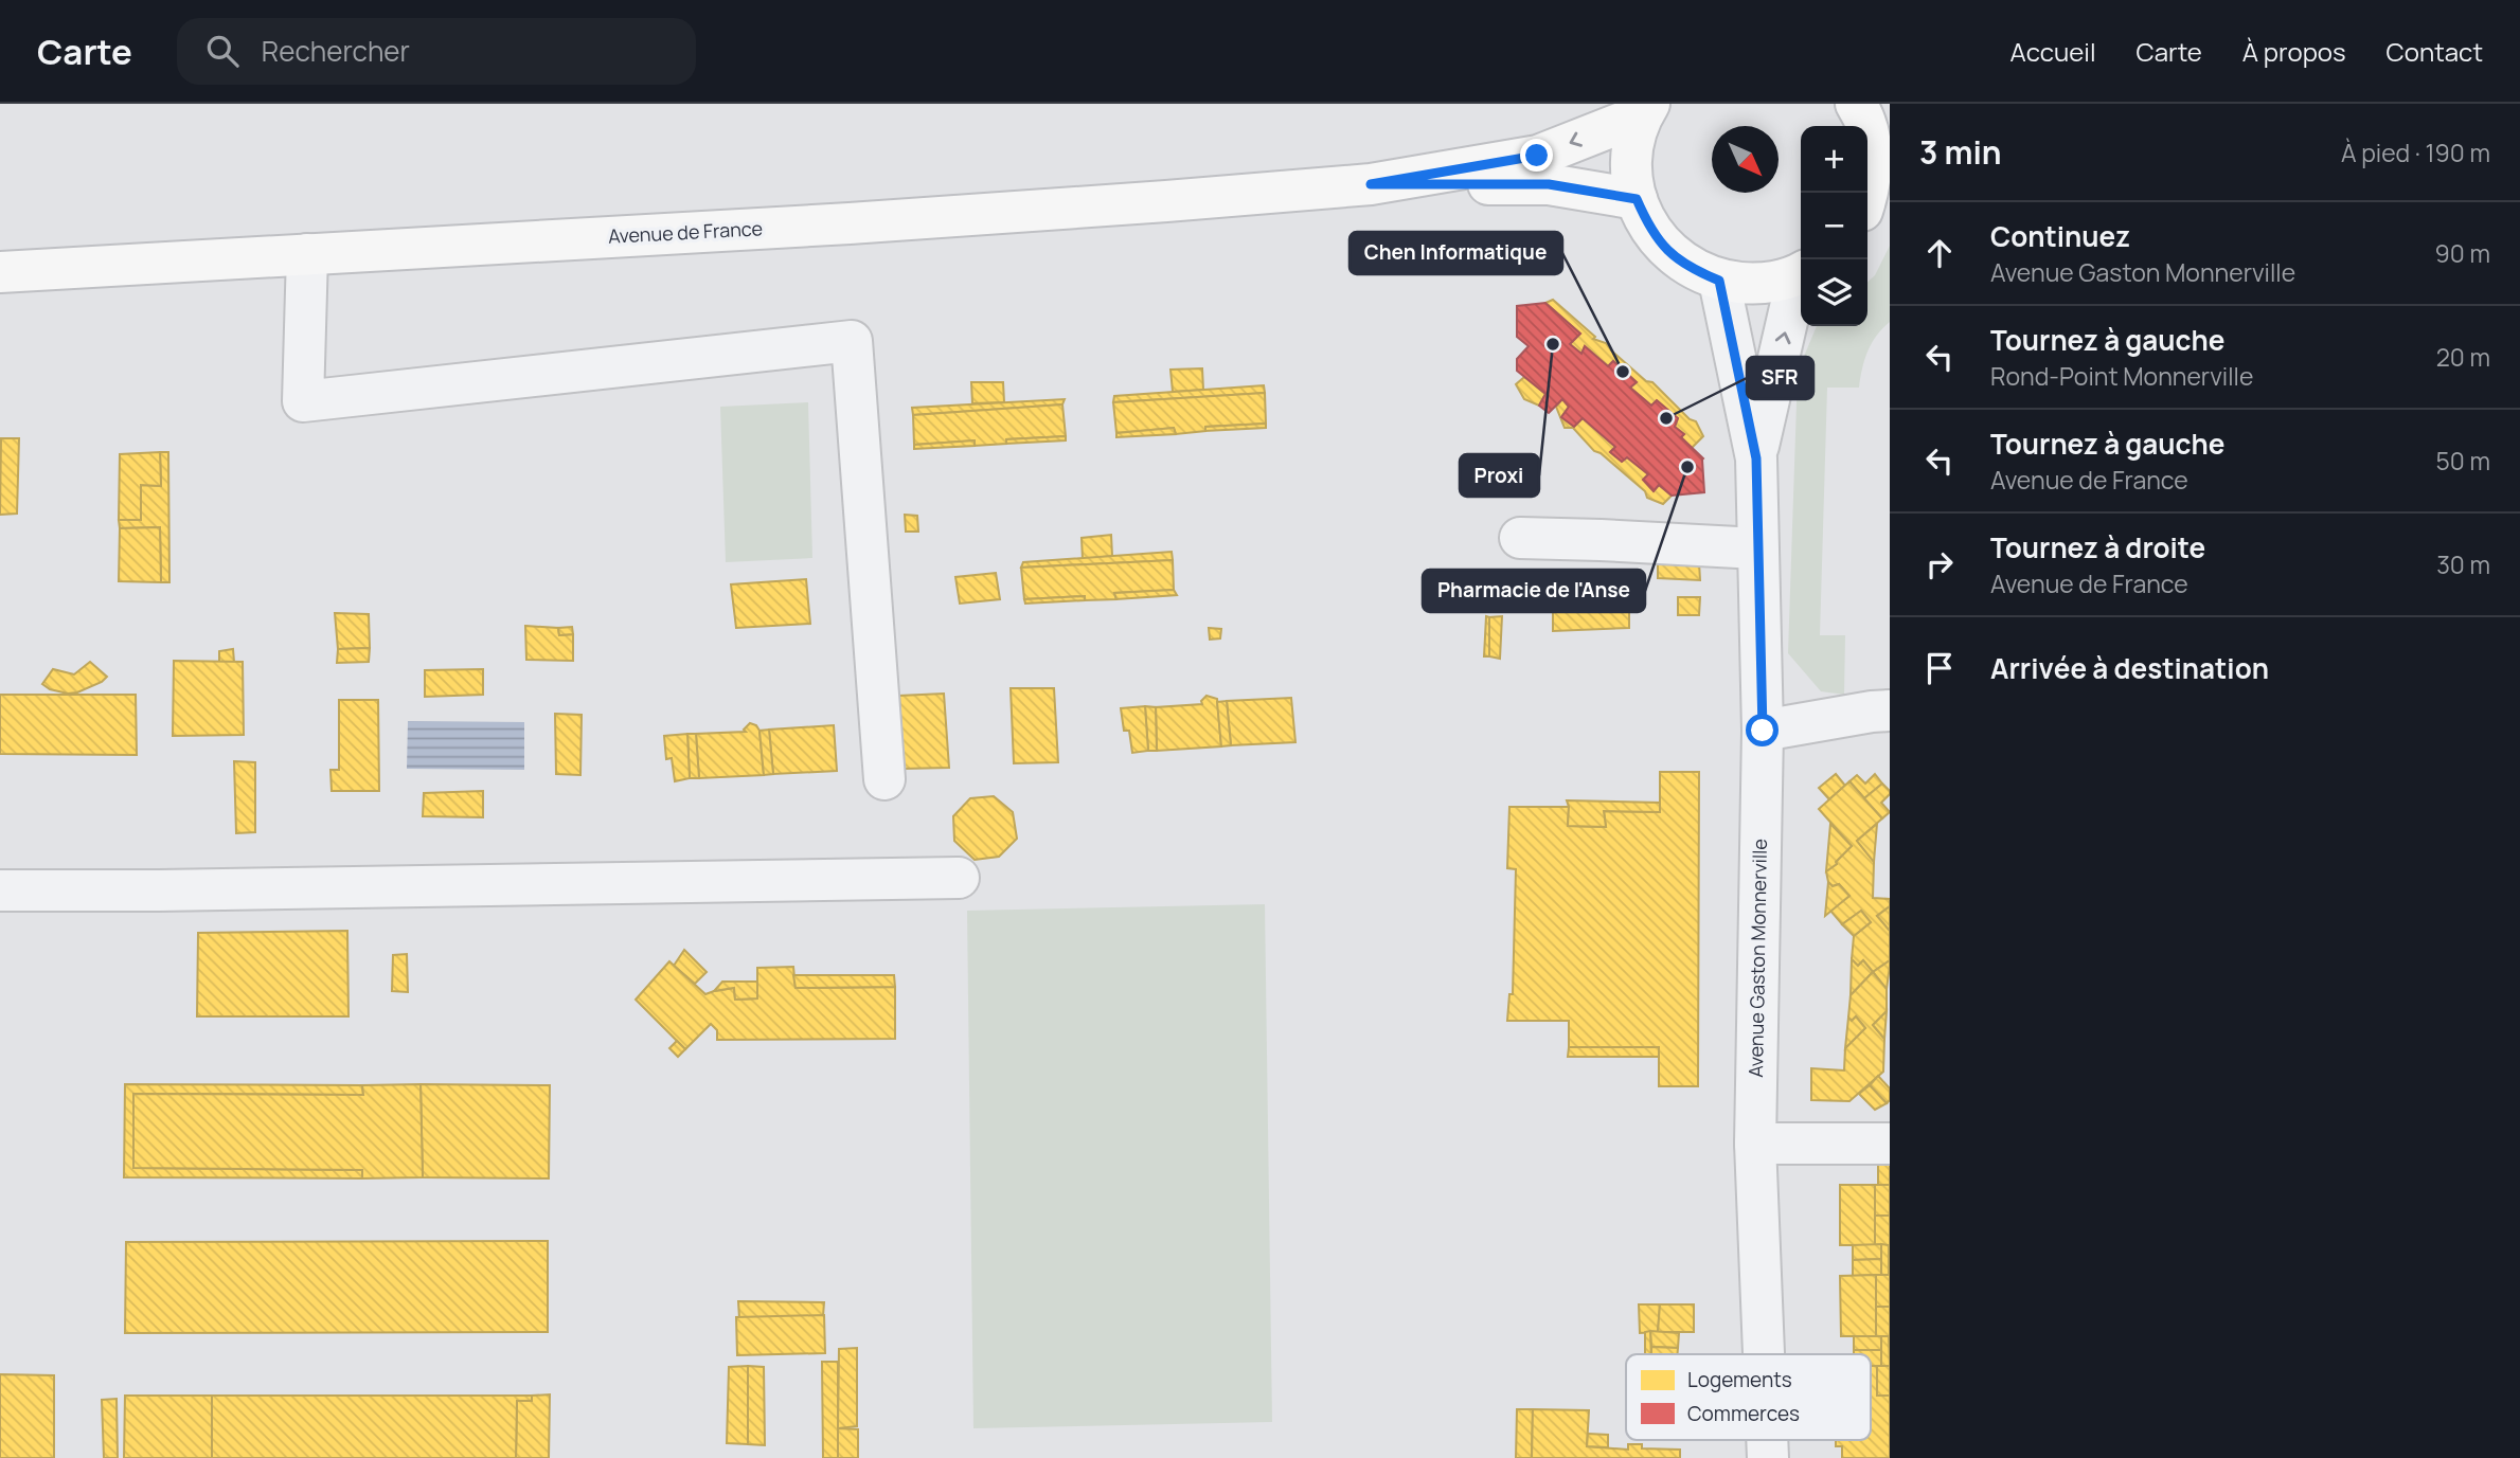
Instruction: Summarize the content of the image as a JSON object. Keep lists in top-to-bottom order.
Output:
{
  "streets": {
    "main road": ["Avenue de France"],
    "street": ["Avenue Gaston Monnerville"]
  },
  "places": [
    "Proxi",
    "Chen Informatique",
    "SFR",
    "Pharmacie de l'Anse"
  ],
  "legend": ["Logements", "Commerces"],
  "north": "bottom right",
  "page": {
    "header": "Carte",
    "search": "Rechercher",
    "nav": [
      "Accueil",
      "Carte",
      "À propos",
      "Contact"
    ],
    "heading": ["3 min", "À pied · 190 m"],
    "map_buttons": ["+", "−"],
    "list": [
      ["Continuez", "Avenue Gaston Monnerville", "90 m"],
      ["Tournez à gauche", "Rond-Point Monnerville", "20 m"],
      ["Tournez à gauche", "Avenue de France", "50 m"],
      ["Tournez à droite", "Avenue de France", "30 m"],
      "Arrivée à destination"
    ]
  }
}
